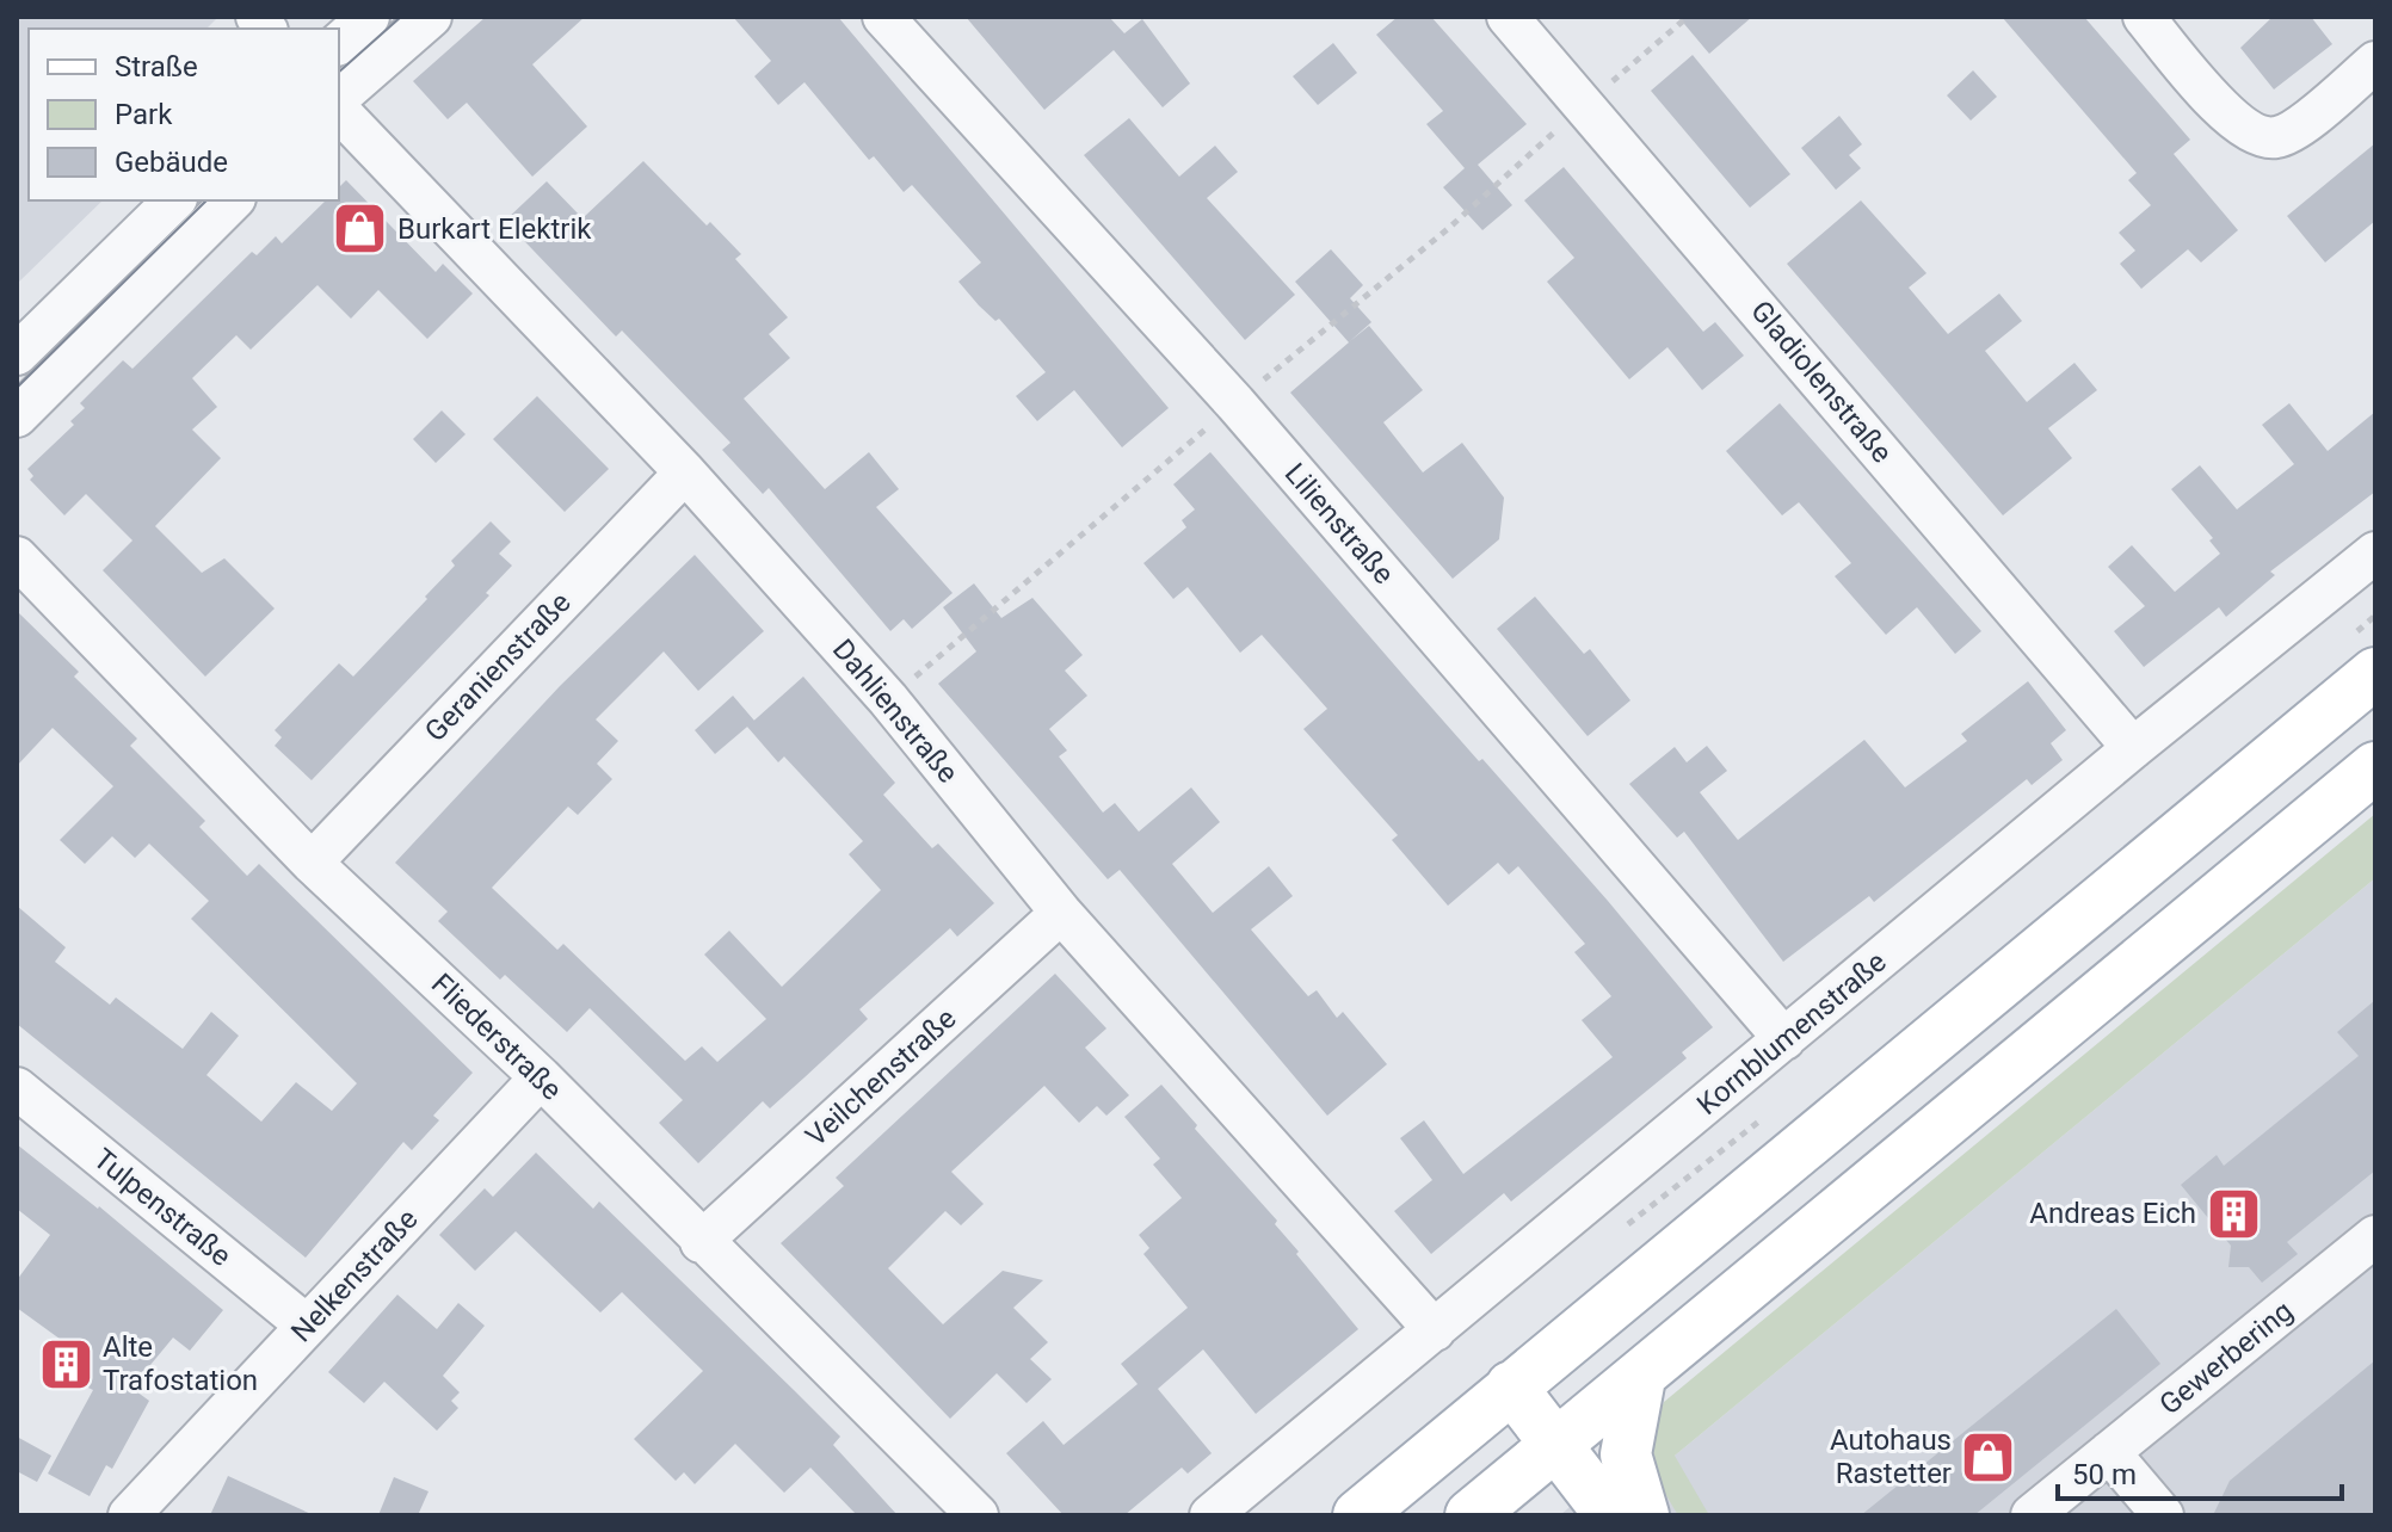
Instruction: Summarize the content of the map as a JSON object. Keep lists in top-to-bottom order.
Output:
{
  "streets": {
    "street": [
      "Gladiolenstraße",
      "Lilienstraße",
      "Geranienstraße",
      "Dahlienstraße",
      "Kornblumenstraße",
      "Fliederstraße",
      "Veilchenstraße",
      "Tulpenstraße",
      "Nelkenstraße",
      "Gewerbering"
    ]
  },
  "crossings": [
    ["Gladiolenstraße", "Kornblumenstraße"],
    ["Lilienstraße", "Kornblumenstraße"],
    ["Geranienstraße", "Dahlienstraße"],
    ["Geranienstraße", "Fliederstraße"],
    ["Dahlienstraße", "Kornblumenstraße"],
    ["Dahlienstraße", "Veilchenstraße"],
    ["Fliederstraße", "Veilchenstraße"],
    ["Fliederstraße", "Nelkenstraße"],
    ["Tulpenstraße", "Nelkenstraße"]
  ],
  "places": {
    "shop": ["Burkart Elektrik", "Autohaus Rastetter"],
    "building": ["Andreas Eich", "Alte Trafostation"]
  },
  "legend": ["Straße", "Park", "Gebäude"],
  "scale_bar": "50 m"
}
